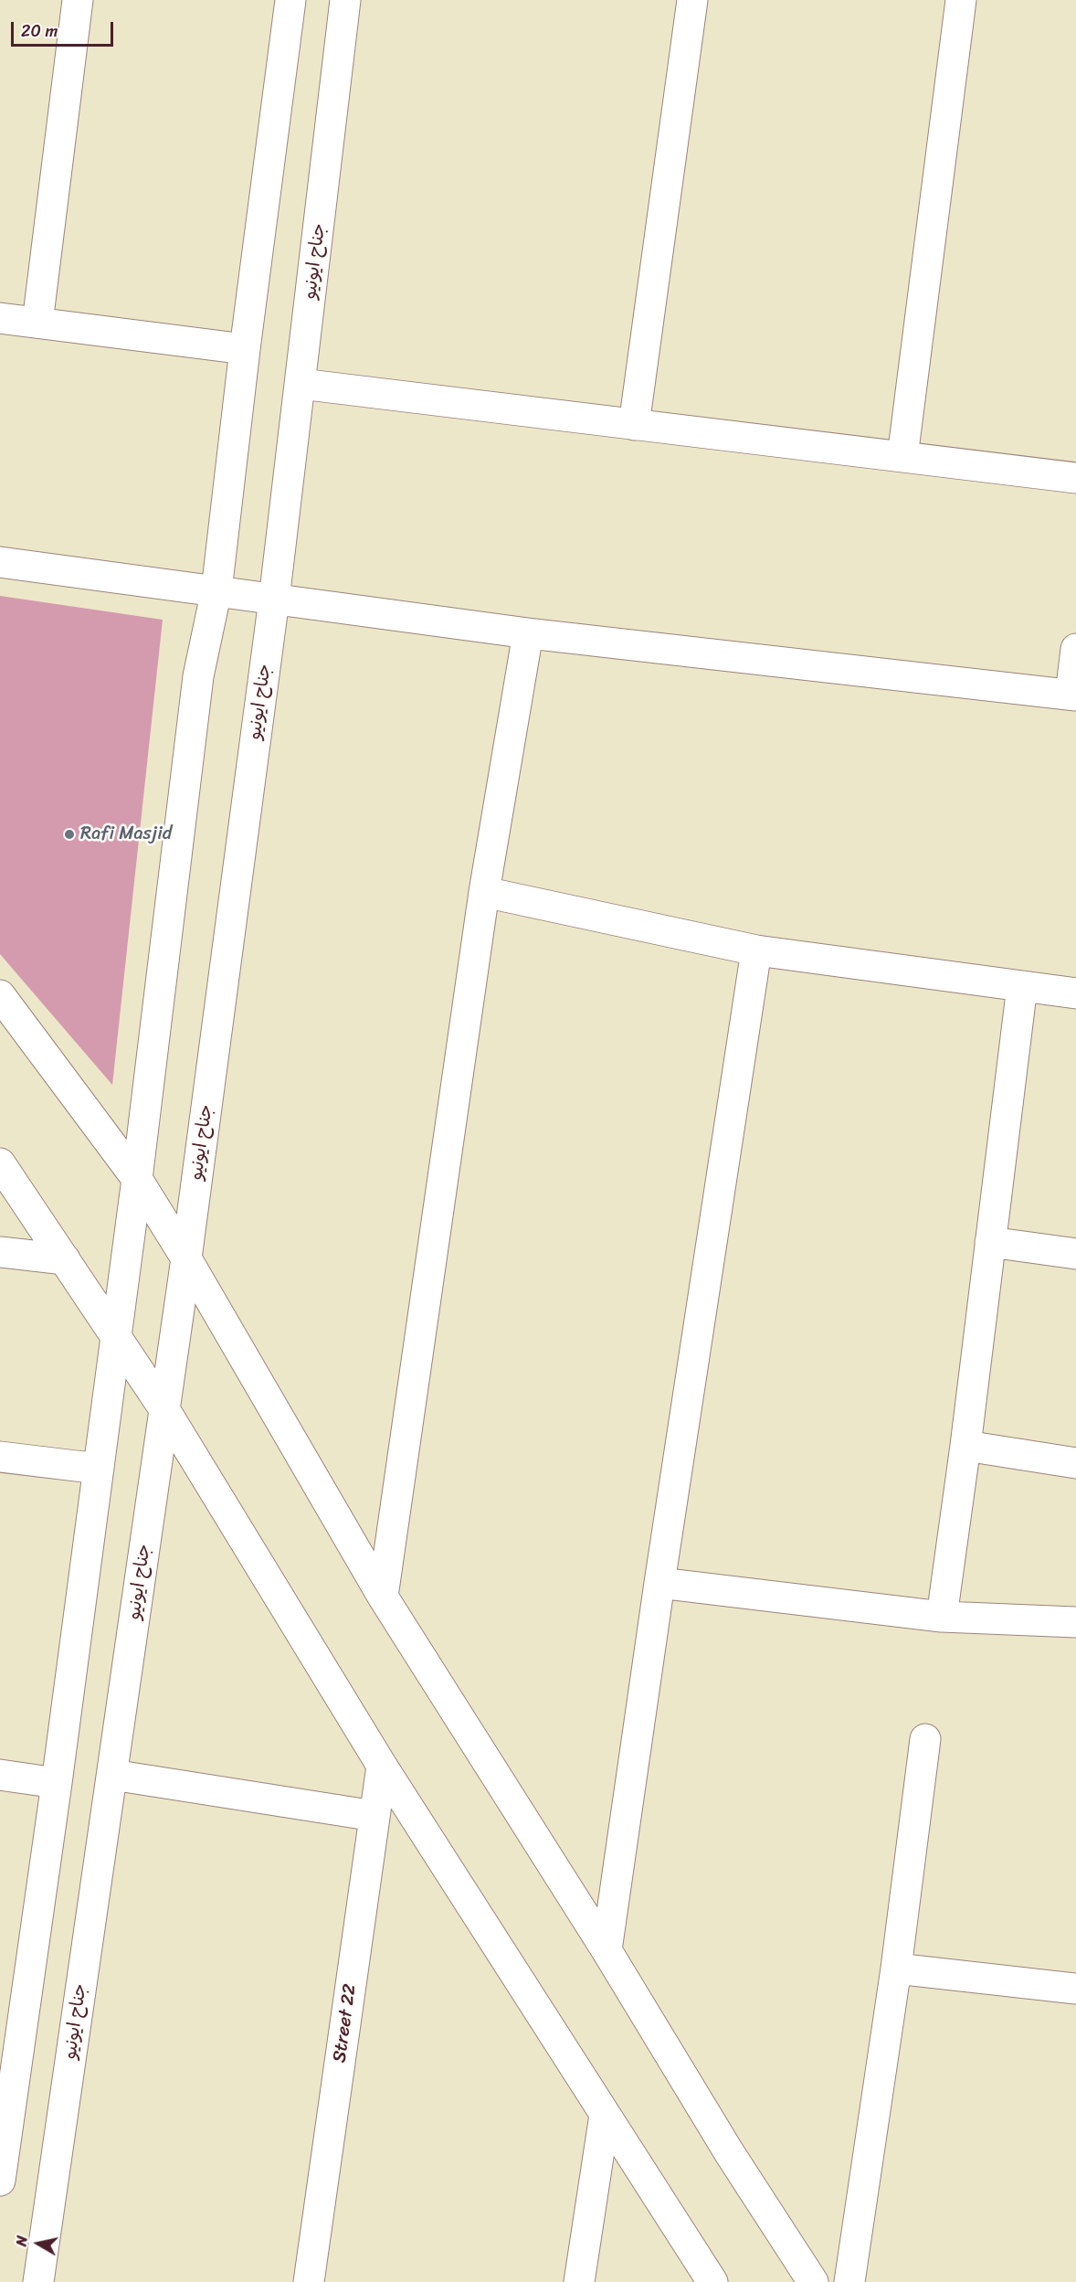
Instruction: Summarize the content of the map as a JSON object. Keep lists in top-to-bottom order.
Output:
{
  "streets": {
    "street": ["جناح ایونیو", "Street 22"]
  },
  "places": ["Rafi Masjid"],
  "scale_bar": "20 m",
  "north": "left"
}
